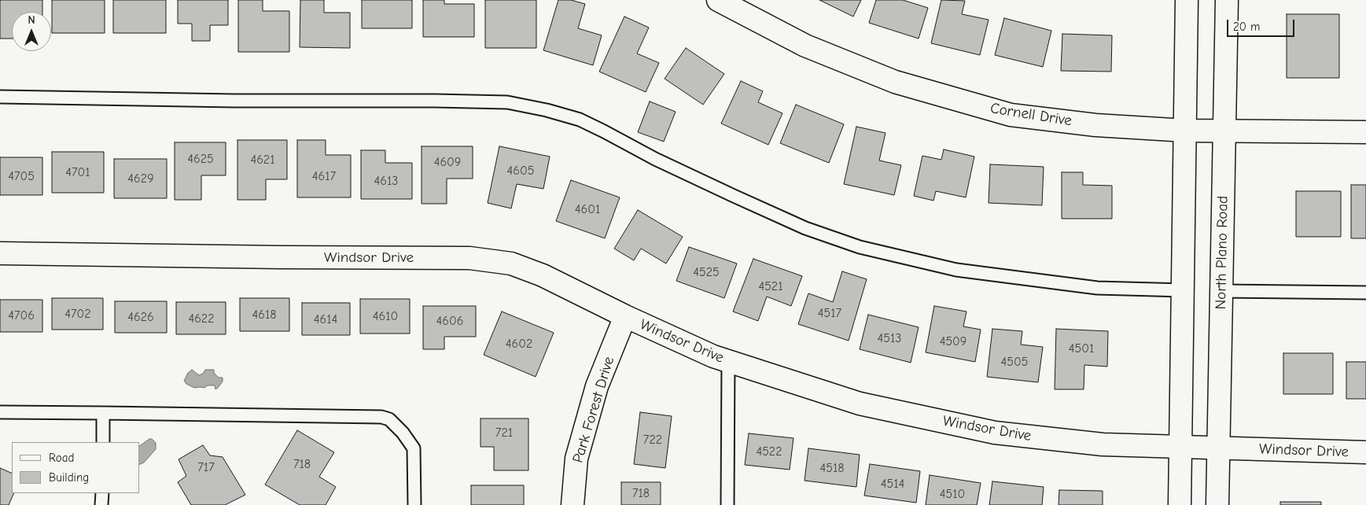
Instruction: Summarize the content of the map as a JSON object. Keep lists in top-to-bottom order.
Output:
{
  "streets": {
    "street": [
      "Cornell Drive",
      "North Plano Road",
      "Windsor Drive",
      "Park Forest Drive"
    ]
  },
  "crossings": [
    ["Cornell Drive", "North Plano Road"],
    ["North Plano Road", "Windsor Drive"],
    ["Windsor Drive", "Park Forest Drive"]
  ],
  "house_numbers": [
    "4625",
    "4621",
    "4609",
    "4605",
    "4701",
    "4705",
    "4617",
    "4629",
    "4613",
    "4601",
    "4525",
    "4521",
    "4517",
    "4702",
    "4618",
    "4706",
    "4610",
    "4626",
    "4622",
    "4614",
    "4606",
    "4513",
    "4509",
    "4602",
    "4501",
    "4505",
    "721",
    "722",
    "4522",
    "718",
    "717",
    "4518",
    "4514",
    "718",
    "4510"
  ],
  "legend": ["Road", "Building"],
  "scale_bar": "20 m",
  "north": "top"
}
